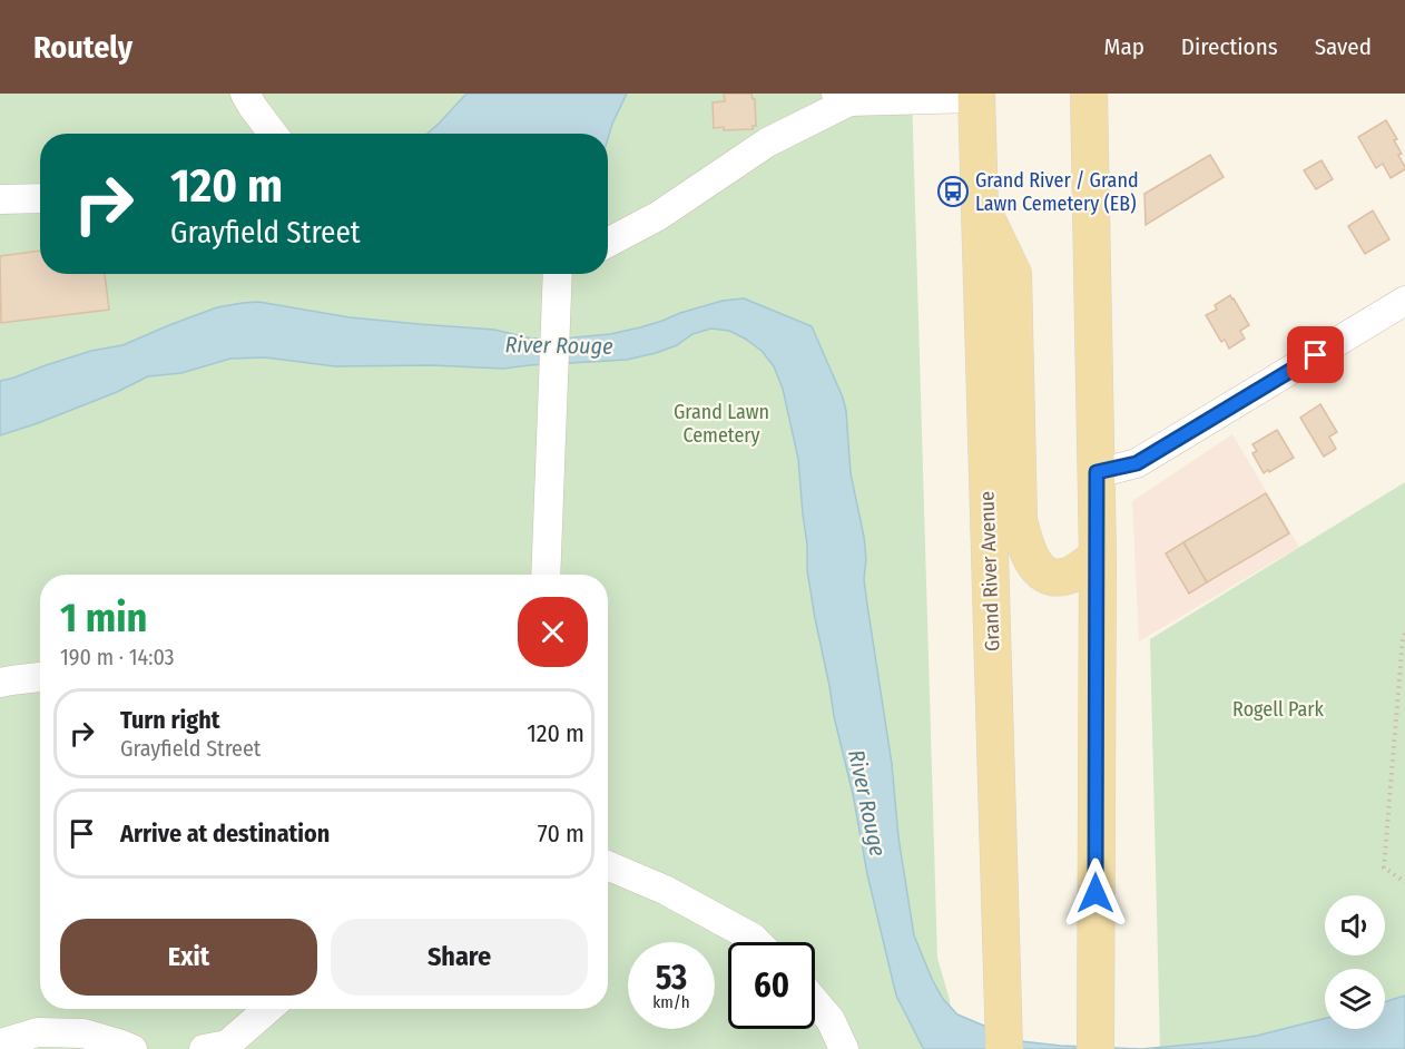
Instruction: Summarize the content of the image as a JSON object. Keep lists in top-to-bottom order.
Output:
{
  "streets": {
    "main road": ["Grand River Avenue"]
  },
  "water": ["River Rouge"],
  "parks": ["Grand Lawn Cemetery", "Rogell Park"],
  "places": {
    "bus stop": ["Grand River / Grand Lawn Cemetery (EB)"]
  },
  "page": {
    "header": "Routely",
    "nav": ["Map", "Directions", "Saved"],
    "turn": ["120 m", "Grayfield Street"],
    "heading": ["1 min", "190 m · 14:03"],
    "list": [
      {
        "name": "Turn right",
        "note": "Grayfield Street",
        "value": "120 m"
      },
      {
        "name": "Arrive at destination",
        "value": "70 m"
      }
    ],
    "buttons": ["Exit", "Share"],
    "speed": "53 km/h",
    "limit": "60"
  }
}
